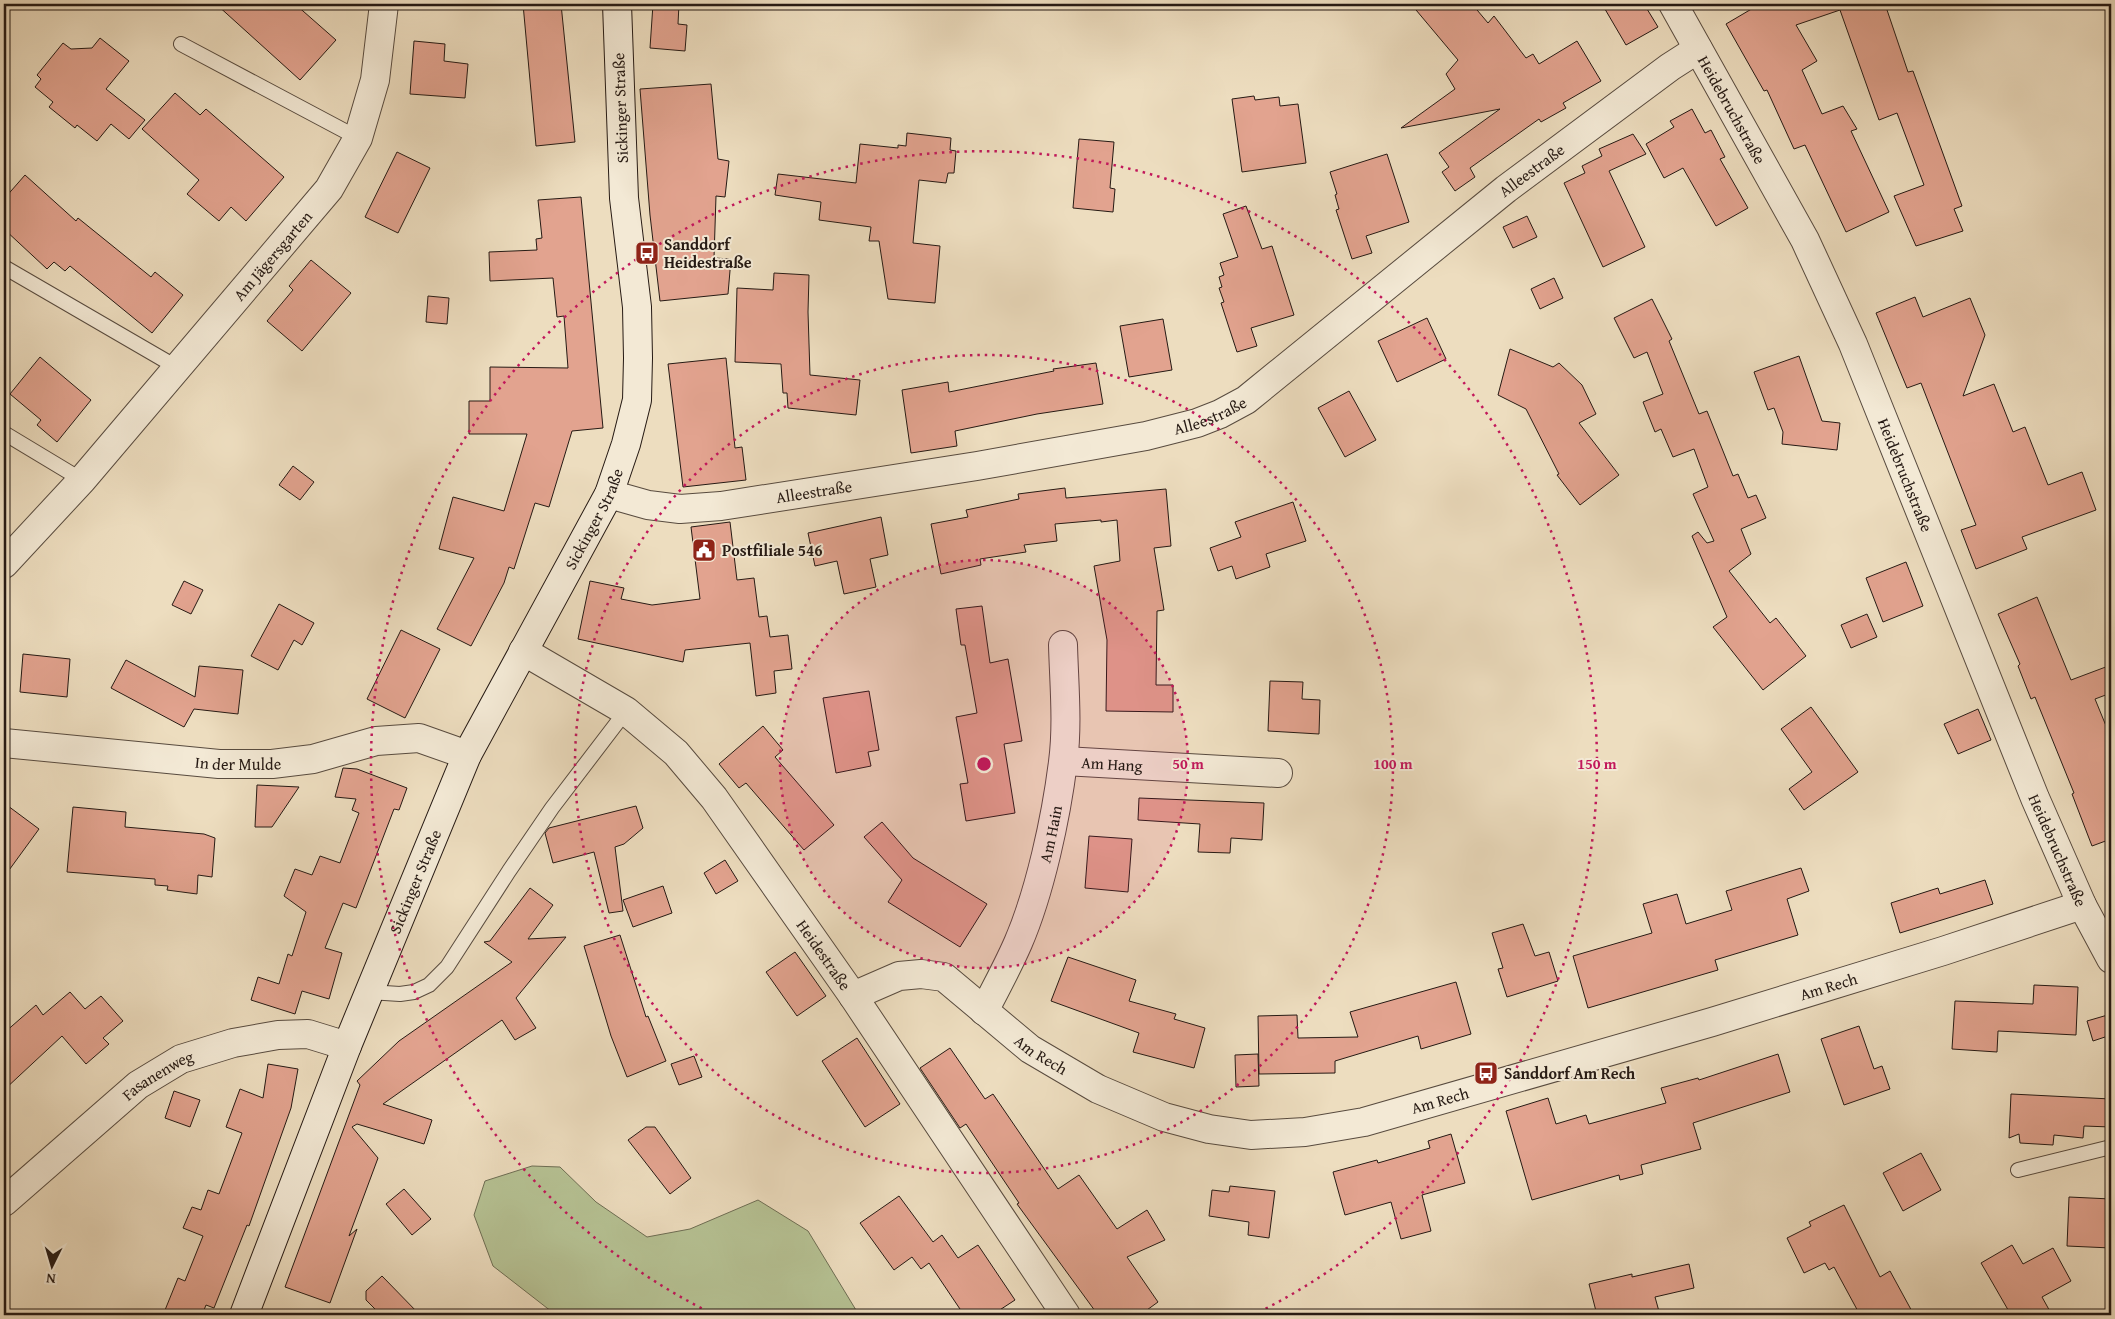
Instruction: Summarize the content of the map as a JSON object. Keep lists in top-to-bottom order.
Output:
{
  "streets": {
    "street": [
      "Sickinger Straße",
      "Heidebruchstraße",
      "Alleestraße",
      "Am Jägersgarten",
      "In der Mulde",
      "Am Hang",
      "Am Hain",
      "Heidestraße",
      "Am Rech",
      "Fasanenweg"
    ]
  },
  "crossings": [
    ["Sickinger Straße", "Alleestraße"],
    ["Sickinger Straße", "In der Mulde"],
    ["Sickinger Straße", "Heidestraße"],
    ["Sickinger Straße", "Fasanenweg"],
    ["Heidebruchstraße", "Alleestraße"],
    ["Heidebruchstraße", "Am Rech"],
    ["Am Hang", "Am Hain"],
    ["Am Hain", "Am Rech"],
    ["Heidestraße", "Am Rech"]
  ],
  "places": {
    "bus stop": ["Sanddorf Heidestraße", "Sanddorf Am Rech"],
    "public building": ["Postfiliale 546"]
  },
  "north": "bottom",
  "rings": ["50 m", "100 m", "150 m"]
}
